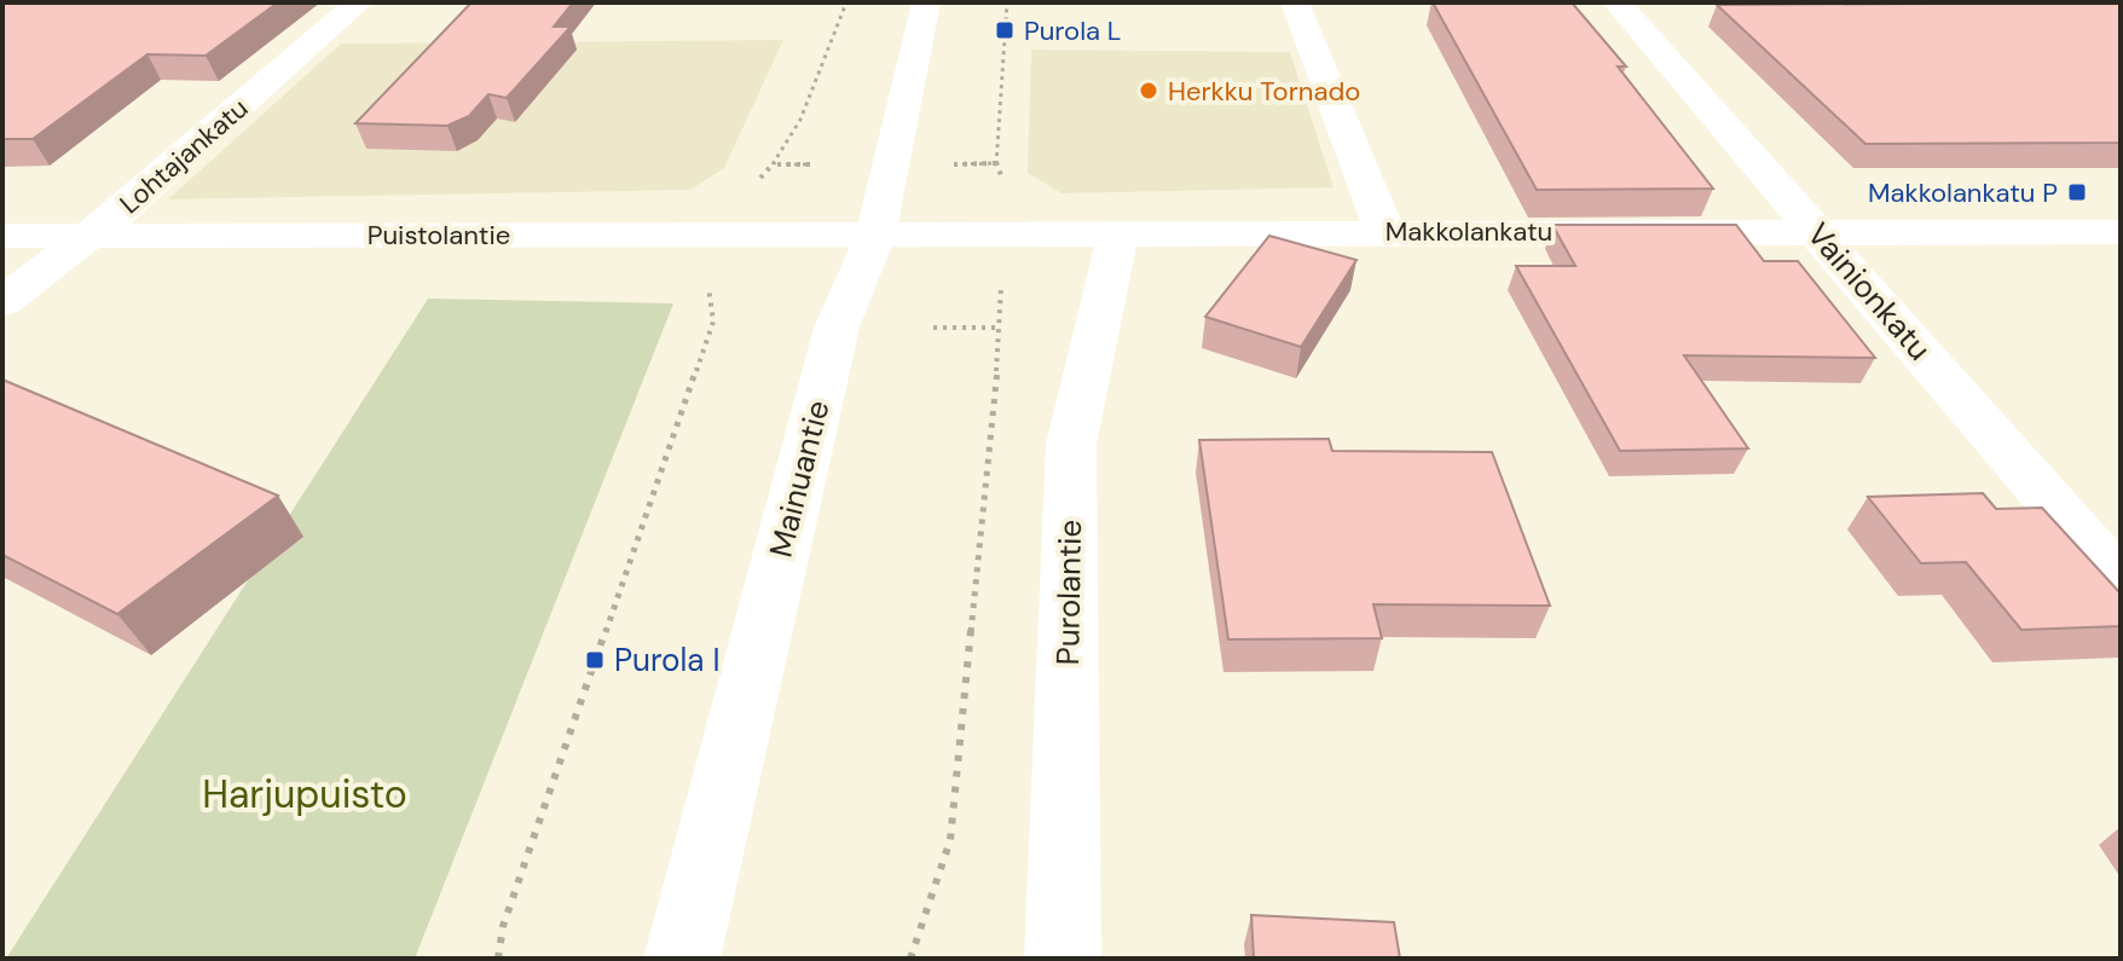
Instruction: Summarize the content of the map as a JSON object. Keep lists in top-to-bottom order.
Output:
{
  "streets": {
    "street": [
      "Lohtajankatu",
      "Makkolankatu",
      "Puistolantie",
      "Vainionkatu",
      "Mainuantie",
      "Purolantie"
    ]
  },
  "crossings": [
    ["Lohtajankatu", "Puistolantie"],
    ["Makkolankatu", "Puistolantie"],
    ["Makkolankatu", "Vainionkatu"],
    ["Makkolankatu", "Mainuantie"],
    ["Makkolankatu", "Purolantie"],
    ["Puistolantie", "Mainuantie"]
  ],
  "parks": ["Harjupuisto"],
  "places": {
    "transit": ["Purola L", "Makkolankatu P", "Purola I"],
    "other": ["Herkku Tornado"]
  }
}
